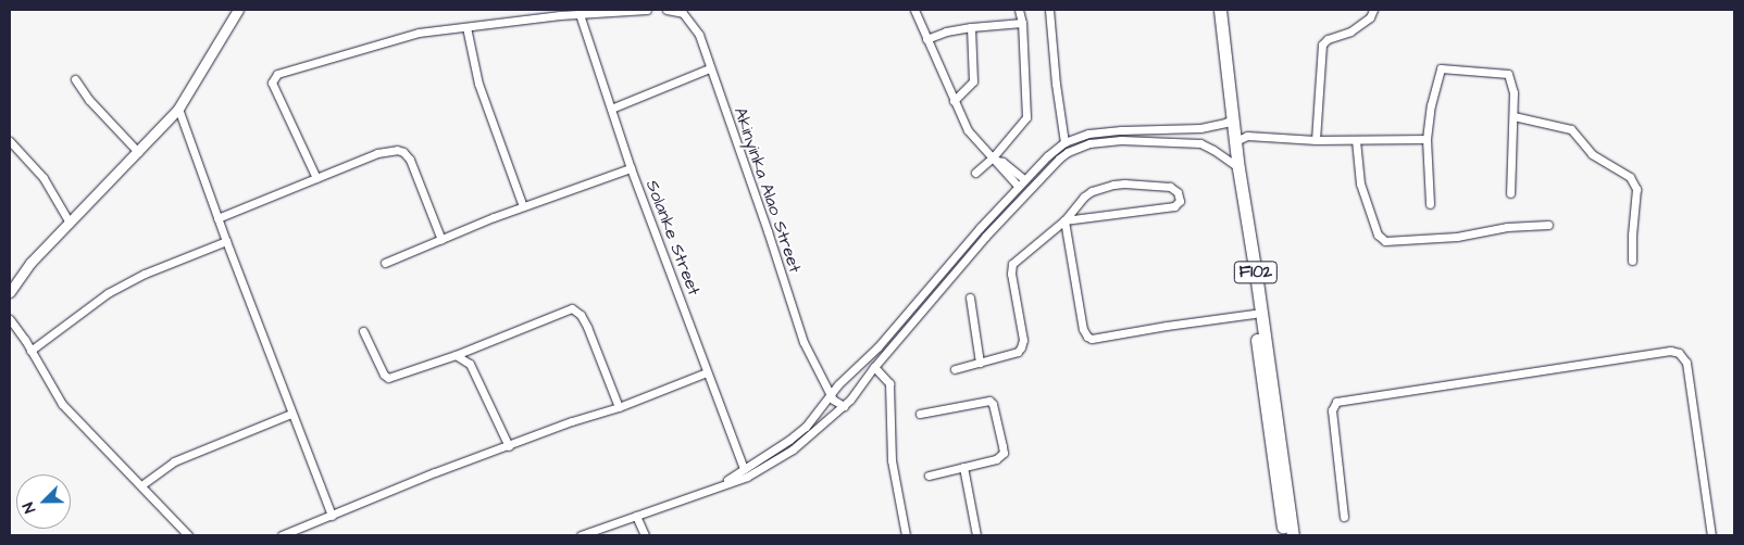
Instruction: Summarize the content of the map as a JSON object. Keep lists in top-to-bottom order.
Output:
{
  "streets": {
    "highway": ["F102"],
    "street": ["Akinyinka Alao Street", "Solanke Street"]
  },
  "north": "bottom left"
}
